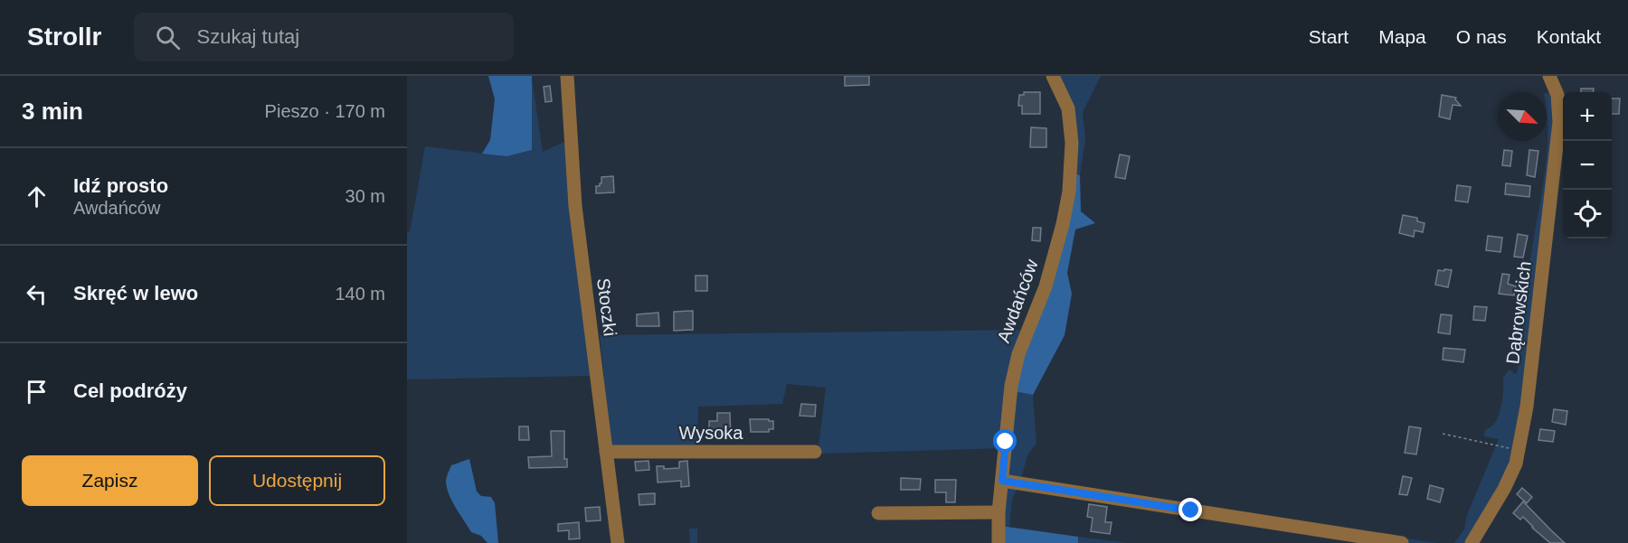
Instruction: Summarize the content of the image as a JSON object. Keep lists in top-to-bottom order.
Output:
{
  "streets": {
    "street": [
      "Awdańców",
      "Stoczki",
      "Dąbrowskich",
      "Wysoka"
    ]
  },
  "crossings": [
    ["Stoczki", "Wysoka"]
  ],
  "north": "bottom right",
  "page": {
    "header": "Strollr",
    "search": "Szukaj tutaj",
    "nav": [
      "Start",
      "Mapa",
      "O nas",
      "Kontakt"
    ],
    "heading": ["3 min", "Pieszo · 170 m"],
    "map_buttons": ["+", "−"],
    "list": [
      ["Idź prosto", "Awdańców", "30 m"],
      ["Skręć w lewo", "140 m"],
      "Cel podróży"
    ],
    "buttons": ["Zapisz", "Udostępnij"]
  }
}
